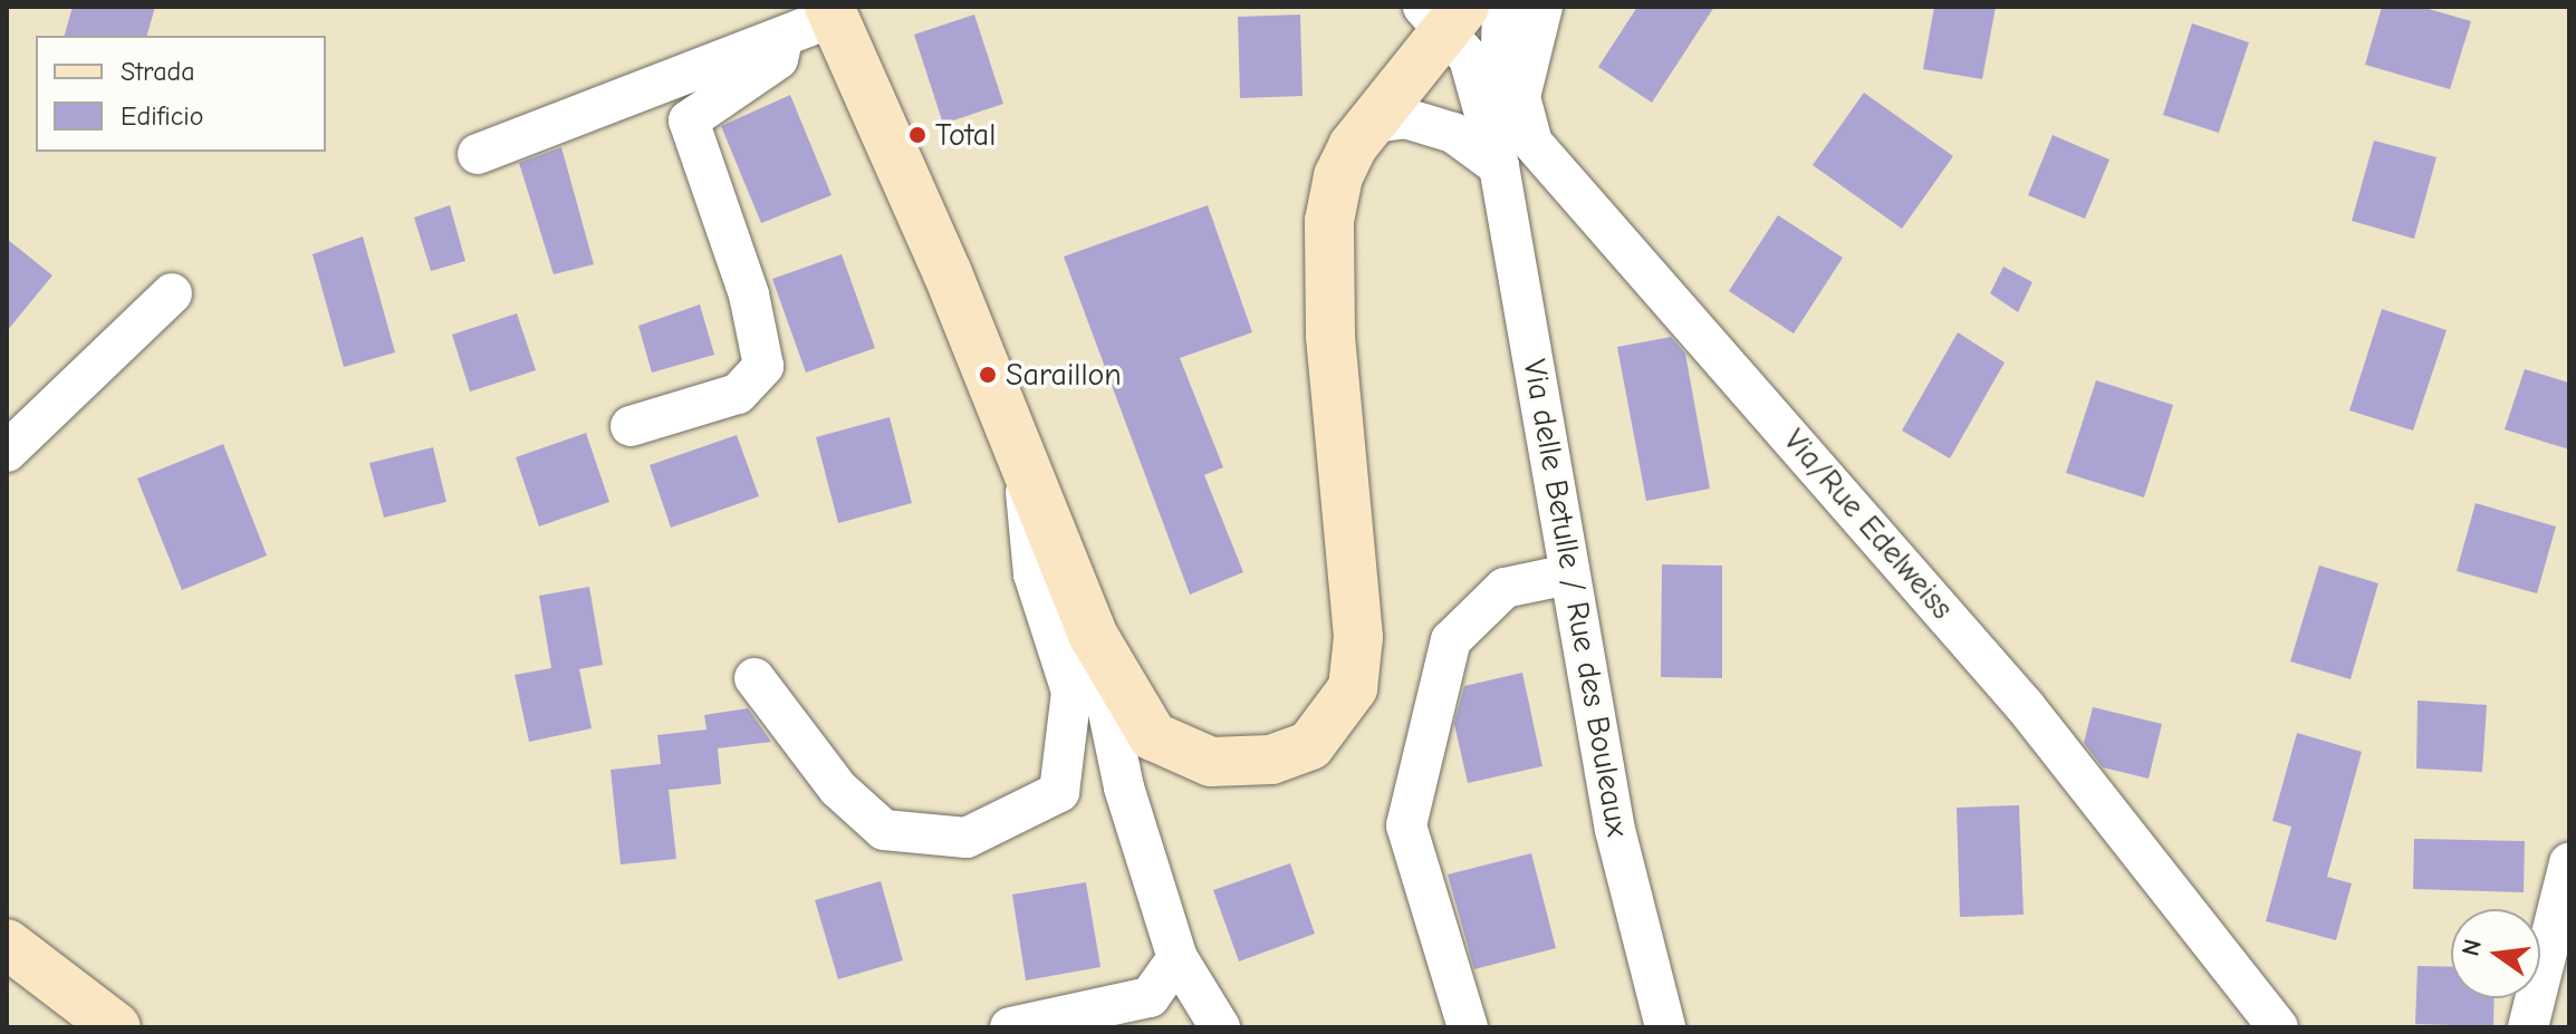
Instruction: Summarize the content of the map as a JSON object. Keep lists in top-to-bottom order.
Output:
{
  "streets": {
    "street": ["Via/Rue Edelweiss", "Via delle Betulle / Rue des Bouleaux"]
  },
  "places": ["Total", "Saraillon"],
  "legend": ["Strada", "Edificio"],
  "north": "left"
}
